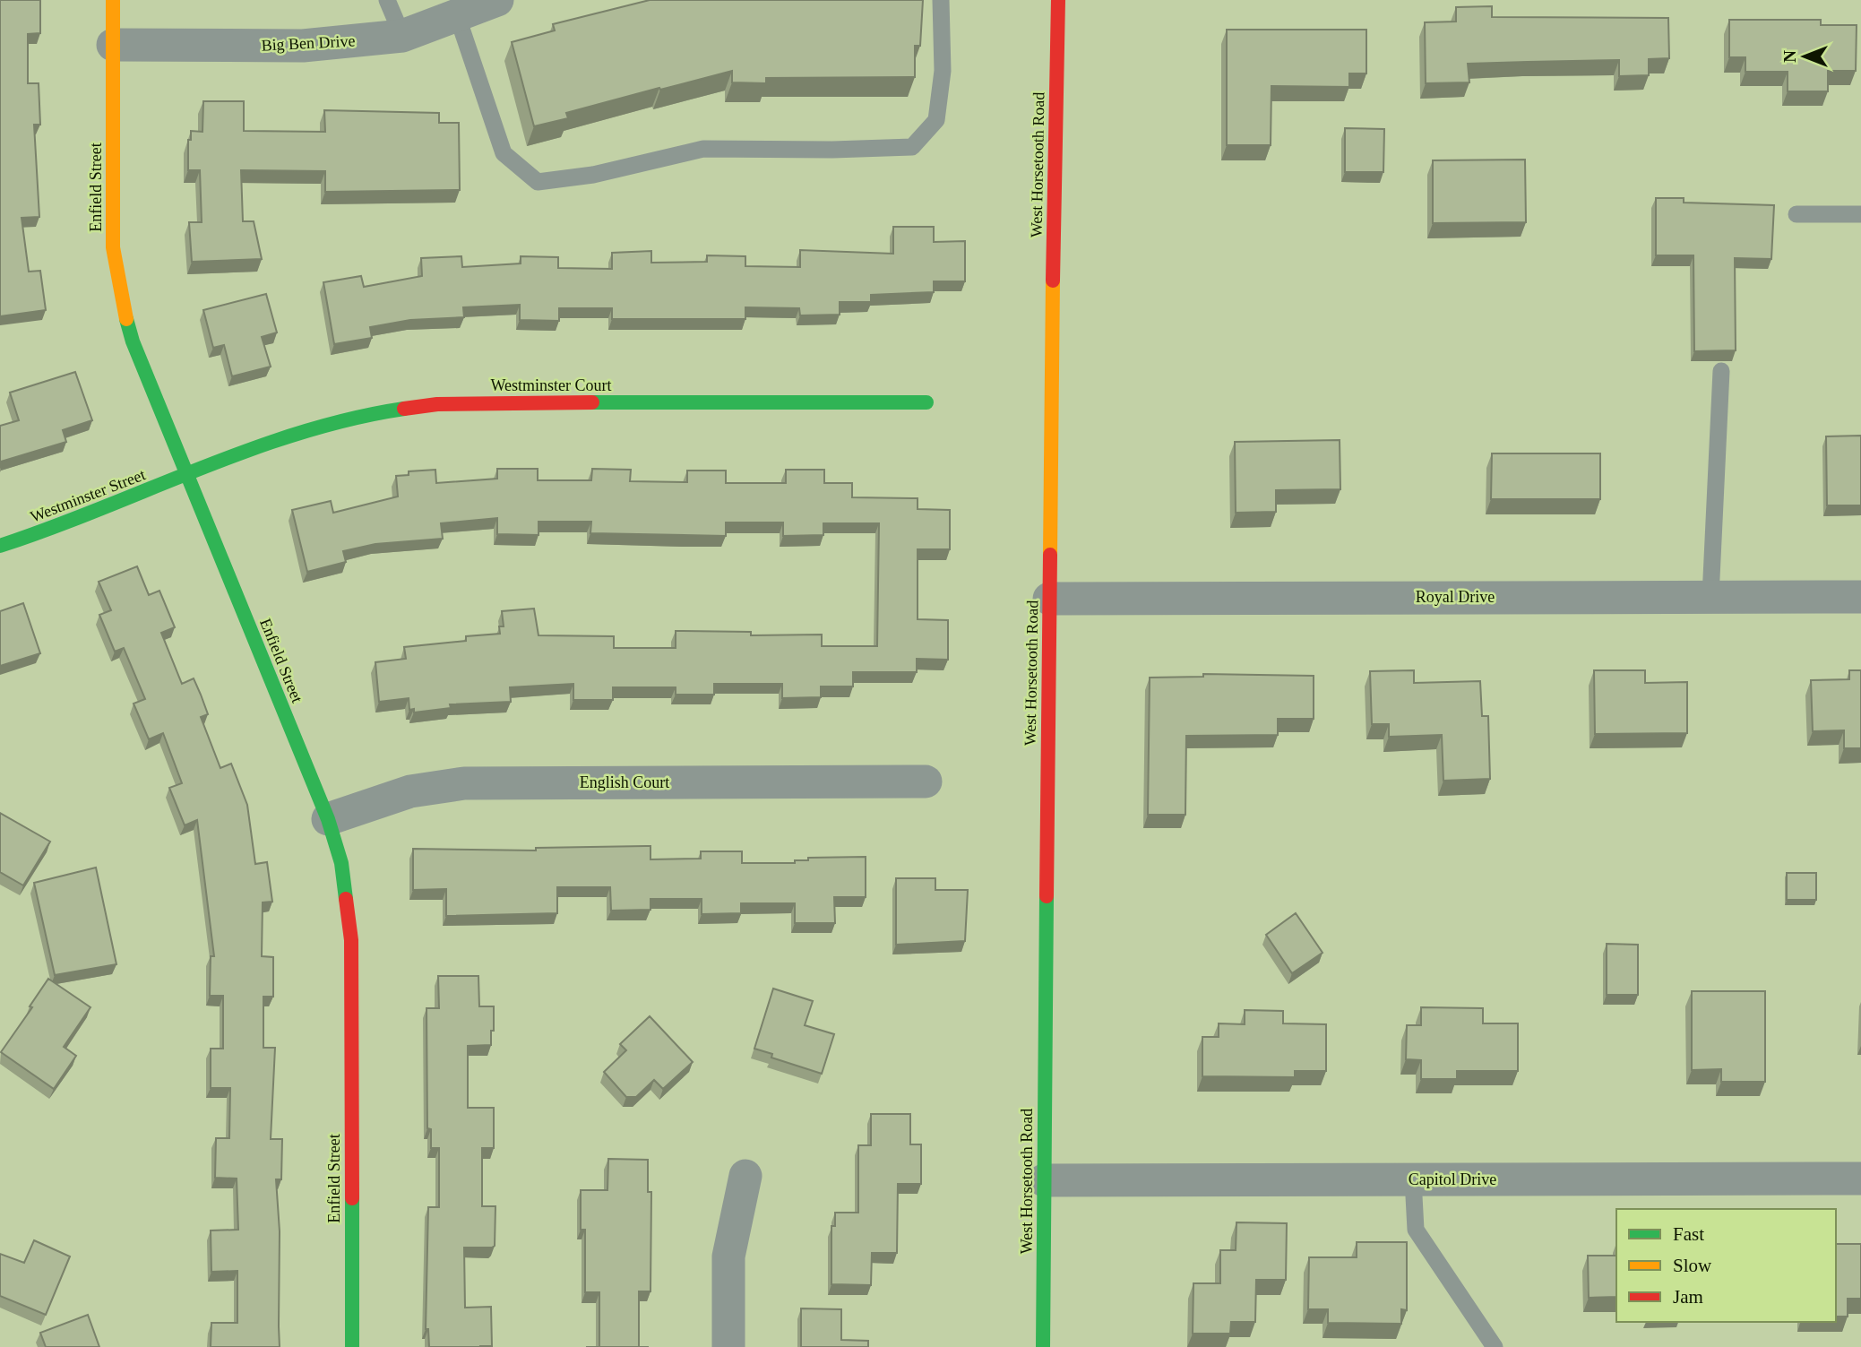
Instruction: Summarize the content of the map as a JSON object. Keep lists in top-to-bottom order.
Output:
{
  "streets": {
    "street": [
      "Big Ben Drive",
      "West Horsetooth Road",
      "Enfield Street",
      "Westminster Court",
      "Westminster Street",
      "Royal Drive",
      "English Court",
      "Capitol Drive"
    ]
  },
  "crossings": [
    ["Big Ben Drive", "Enfield Street"],
    ["West Horsetooth Road", "Royal Drive"],
    ["West Horsetooth Road", "Capitol Drive"],
    ["Enfield Street", "Westminster Court"],
    ["Enfield Street", "Westminster Street"],
    ["Enfield Street", "English Court"],
    ["Westminster Court", "Westminster Street"]
  ],
  "legend": ["Fast", "Slow", "Jam"],
  "north": "left"
}
